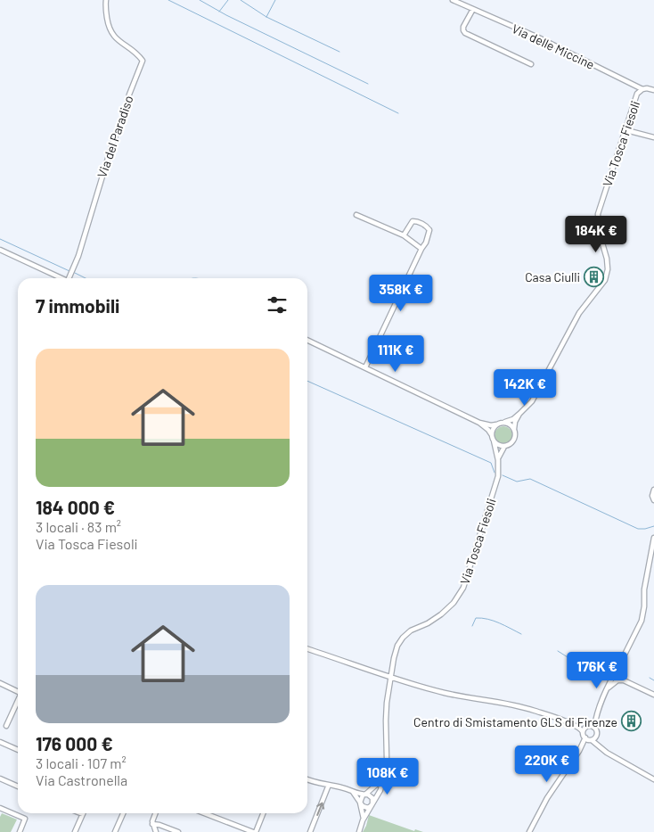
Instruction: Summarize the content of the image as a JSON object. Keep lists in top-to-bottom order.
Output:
{
  "streets": {
    "street": ["Via delle Miccine", "Via del Paradiso", "Via Tosca Fiesoli"]
  },
  "crossings": [
    ["Via delle Miccine", "Via Tosca Fiesoli"]
  ],
  "places": {
    "building": ["Casa Ciulli", "Centro di Smistamento GLS di Firenze"]
  },
  "page": {
    "price": [
      "184K €",
      "358K €",
      "111K €",
      "142K €",
      "176K €",
      "220K €",
      "108K €"
    ],
    "heading": "7 immobili",
    "list": [
      {
        "name": "184 000 €",
        "note": "3 locali · 83 m² · Via Tosca Fiesoli"
      },
      {
        "name": "176 000 €",
        "note": "3 locali · 107 m² · Via Castronella"
      }
    ]
  }
}
